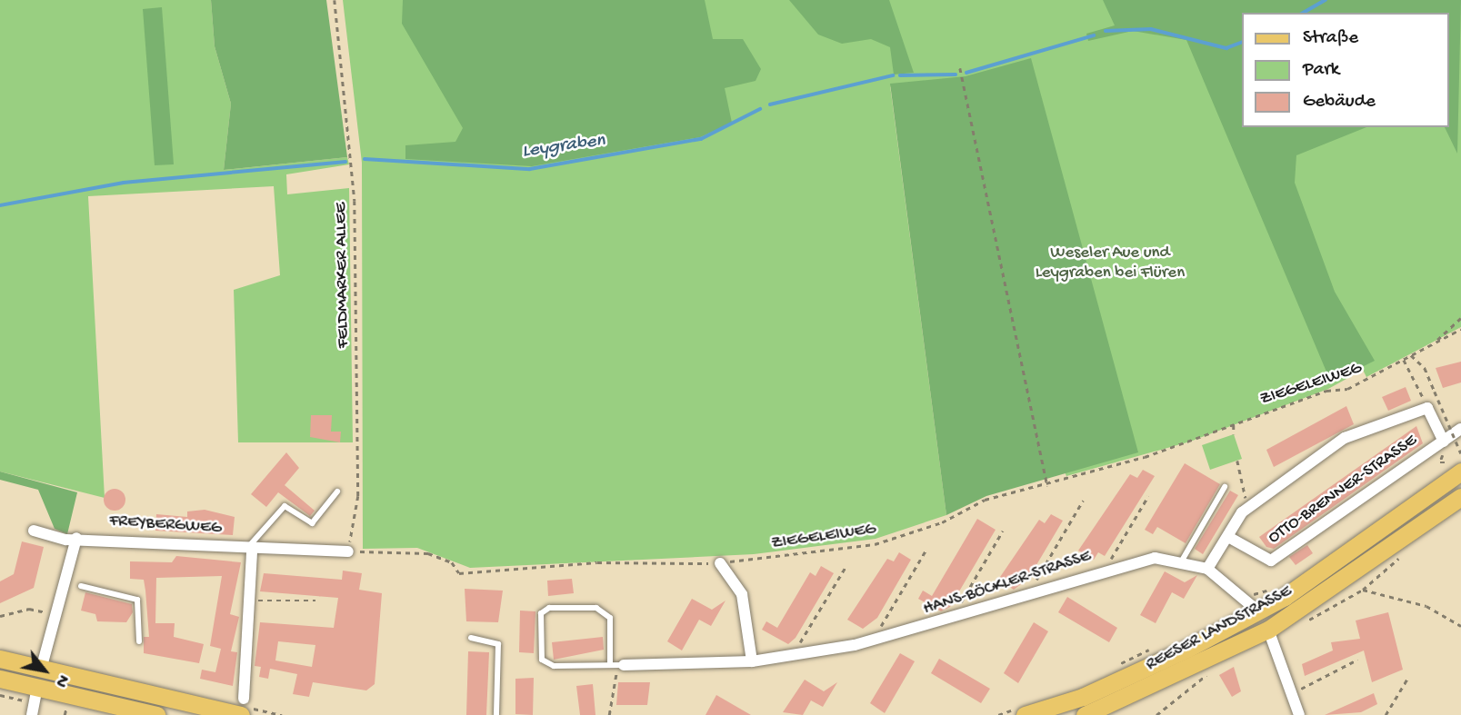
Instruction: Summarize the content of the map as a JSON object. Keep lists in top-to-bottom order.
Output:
{
  "streets": {
    "main road": ["REESER LANDSTRASSE"],
    "street": ["OTTO-BRENNER-STRASSE", "FREYBERGWEG", "HANS-BÖCKLER-STRASSE"],
    "path": ["FELDMARKER ALLEE", "ZIEGELEIWEG"]
  },
  "crossings": [
    ["FELDMARKER ALLEE", "ZIEGELEIWEG"],
    ["FELDMARKER ALLEE", "FREYBERGWEG"],
    ["ZIEGELEIWEG", "FREYBERGWEG"],
    ["OTTO-BRENNER-STRASSE", "HANS-BÖCKLER-STRASSE"],
    ["HANS-BÖCKLER-STRASSE", "REESER LANDSTRASSE"]
  ],
  "water": ["Leygraben"],
  "parks": ["Weseler Aue und Leygraben bei Flüren"],
  "legend": ["Straße", "Park", "Gebäude"],
  "north": "bottom right"
}
